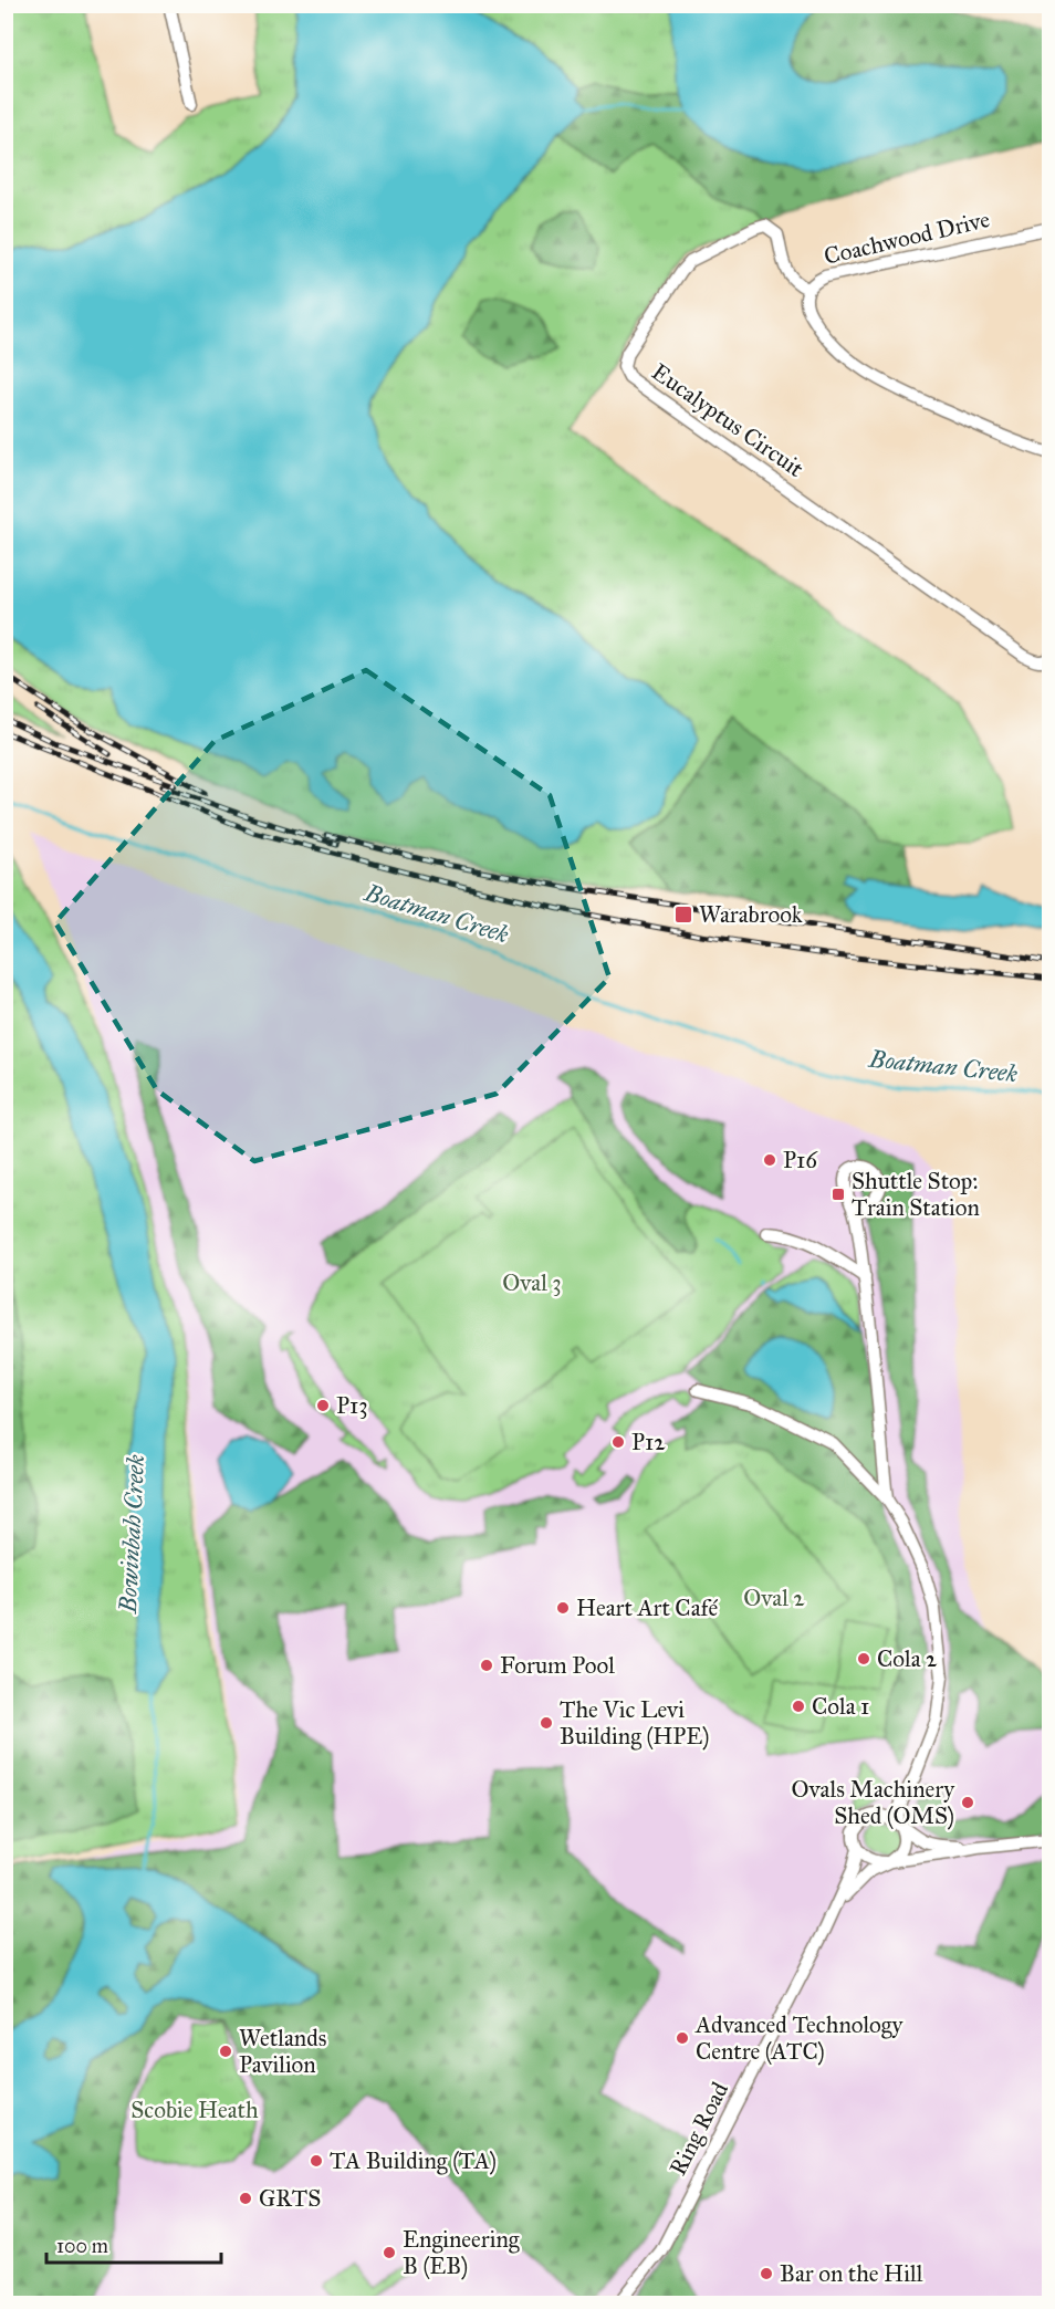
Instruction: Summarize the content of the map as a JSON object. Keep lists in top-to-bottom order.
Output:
{
  "streets": {
    "street": ["Coachwood Drive", "Eucalyptus Circuit", "Ring Road"]
  },
  "crossings": [
    ["Coachwood Drive", "Eucalyptus Circuit"]
  ],
  "water": ["Boatman Creek", "Bowinbah Creek"],
  "parks": ["Oval 3", "Oval 2", "Scobie Heath"],
  "places": {
    "transit": ["Warabrook", "Shuttle Stop: Train Station"],
    "other": [
      "P16",
      "P13",
      "P12",
      "Heart Art Café",
      "Cola 2",
      "Forum Pool",
      "Cola 1",
      "The Vic Levi Building (HPE)",
      "Ovals Machinery Shed (OMS)",
      "Advanced Technology Centre (ATC)",
      "Wetlands Pavilion",
      "TA Building (TA)",
      "GRTS",
      "Engineering B (EB)",
      "Bar on the Hill"
    ]
  },
  "scale_bar": "100 m"
}
